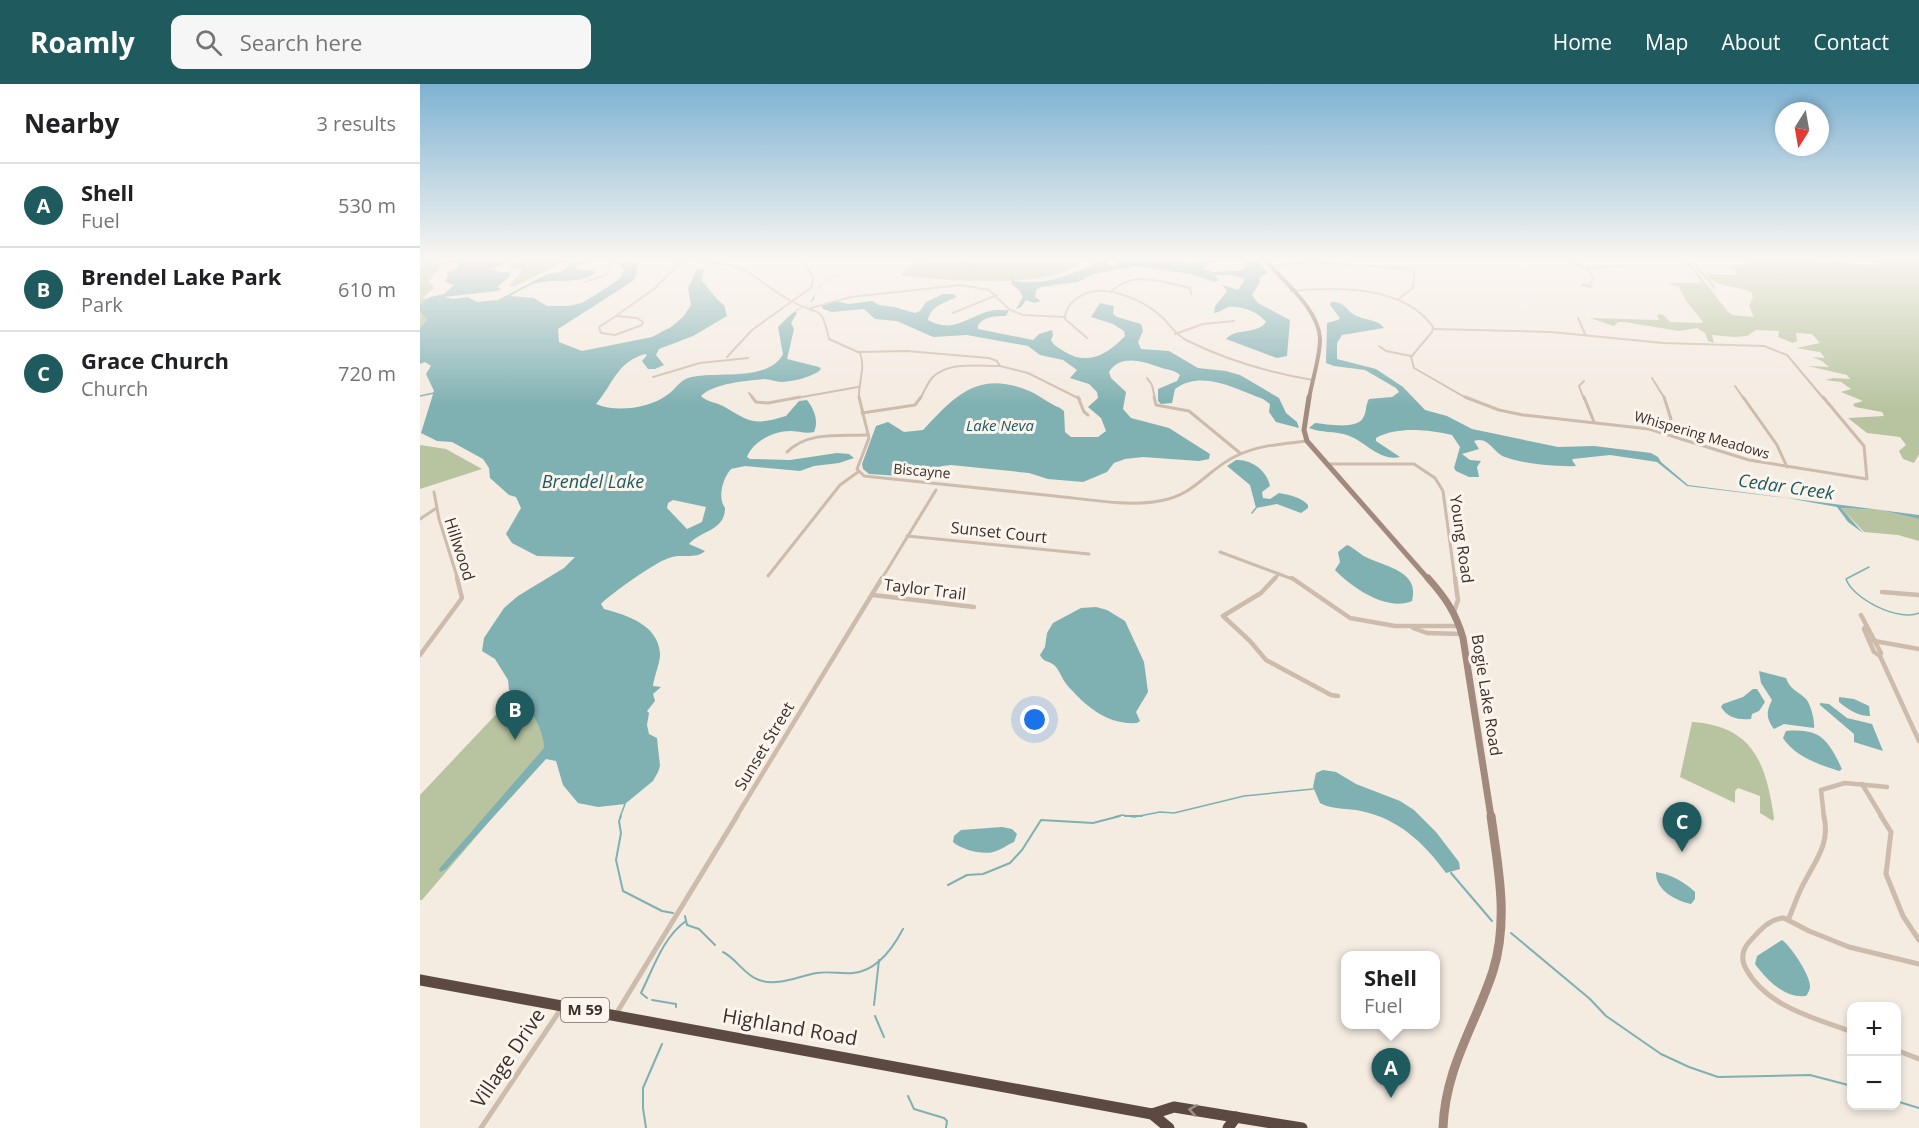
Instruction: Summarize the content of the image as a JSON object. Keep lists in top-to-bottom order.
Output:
{
  "streets": {
    "highway": ["M 59", "Highland Road"],
    "main road": ["Bogie Lake Road"],
    "street": [
      "Whispering Meadows",
      "Biscayne",
      "Sunset Court",
      "Young Road",
      "Hillwood",
      "Taylor Trail",
      "Sunset Street",
      "Village Drive"
    ]
  },
  "crossings": [
    ["Biscayne", "Bogie Lake Road"],
    ["Sunset Court", "Sunset Street"],
    ["Young Road", "Bogie Lake Road"],
    ["Taylor Trail", "Sunset Street"],
    ["Sunset Street", "Highland Road"],
    ["Highland Road", "Village Drive"]
  ],
  "water": ["Lake Neva", "Brendel Lake", "Cedar Creek"],
  "north": "bottom",
  "page": {
    "header": "Roamly",
    "search": "Search here",
    "nav": [
      "Home",
      "Map",
      "About",
      "Contact"
    ],
    "heading": ["Nearby", "3 results"],
    "list": [
      {
        "mark": "A",
        "name": "Shell",
        "note": "Fuel",
        "value": "530 m"
      },
      {
        "mark": "B",
        "name": "Brendel Lake Park",
        "note": "Park",
        "value": "610 m"
      },
      {
        "mark": "C",
        "name": "Grace Church",
        "note": "Church",
        "value": "720 m"
      }
    ],
    "pins": ["B", "C", "A"],
    "popup": ["Shell", "Fuel"],
    "map_buttons": ["+", "−"]
  }
}
